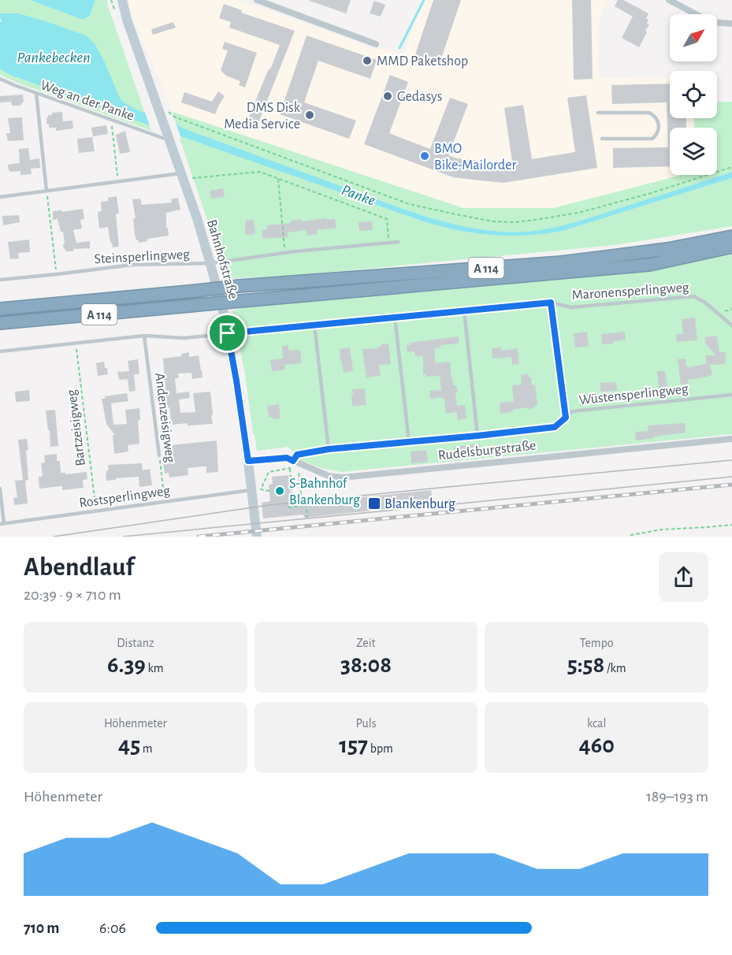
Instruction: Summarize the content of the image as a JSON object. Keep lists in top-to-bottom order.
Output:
{
  "streets": {
    "highway": ["A 114"],
    "main road": ["Bahnhofstraße"],
    "street": ["Rudelsburgstraße"],
    "lane": [
      "Weg an der Panke",
      "Steinsperlingweg",
      "Maronensperlingweg",
      "Wüstensperlingweg",
      "Andenzeisigweg",
      "Rostsperlingweg"
    ],
    "path": ["Bartzeisigweg"]
  },
  "crossings": [
    ["Weg an der Panke", "Bahnhofstraße"],
    ["Steinsperlingweg", "Bahnhofstraße"],
    ["Bahnhofstraße", "Maronensperlingweg"],
    ["Bahnhofstraße", "Rudelsburgstraße"],
    ["Bahnhofstraße", "Rostsperlingweg"],
    ["Maronensperlingweg", "Andenzeisigweg"],
    ["Maronensperlingweg", "Bartzeisigweg"],
    ["Wüstensperlingweg", "Rudelsburgstraße"],
    ["Andenzeisigweg", "Rostsperlingweg"],
    ["Bartzeisigweg", "Rostsperlingweg"]
  ],
  "water": ["Pankebecken", "Panke"],
  "places": {
    "other": [
      "MMD Paketshop",
      "Gedasys",
      "DMS Disk Media Service",
      "BMO Bike-Mailorder",
      "S-Bahnhof Blankenburg"
    ],
    "transit": ["Blankenburg"]
  },
  "north": "top right",
  "page": {
    "heading": ["Abendlauf", "20:39 · 9 × 710 m"],
    "stats": [
      ["Distanz", "6.39 km"],
      ["Zeit", "38:08"],
      ["Tempo", "5:58 /km"],
      ["Höhenmeter", "45 m"],
      ["Puls", "157 bpm"],
      ["kcal", "460"]
    ],
    "chart": ["Höhenmeter", "189–193 m"],
    "list": [
      {
        "name": "710 m",
        "note": "6:06"
      }
    ]
  }
}
